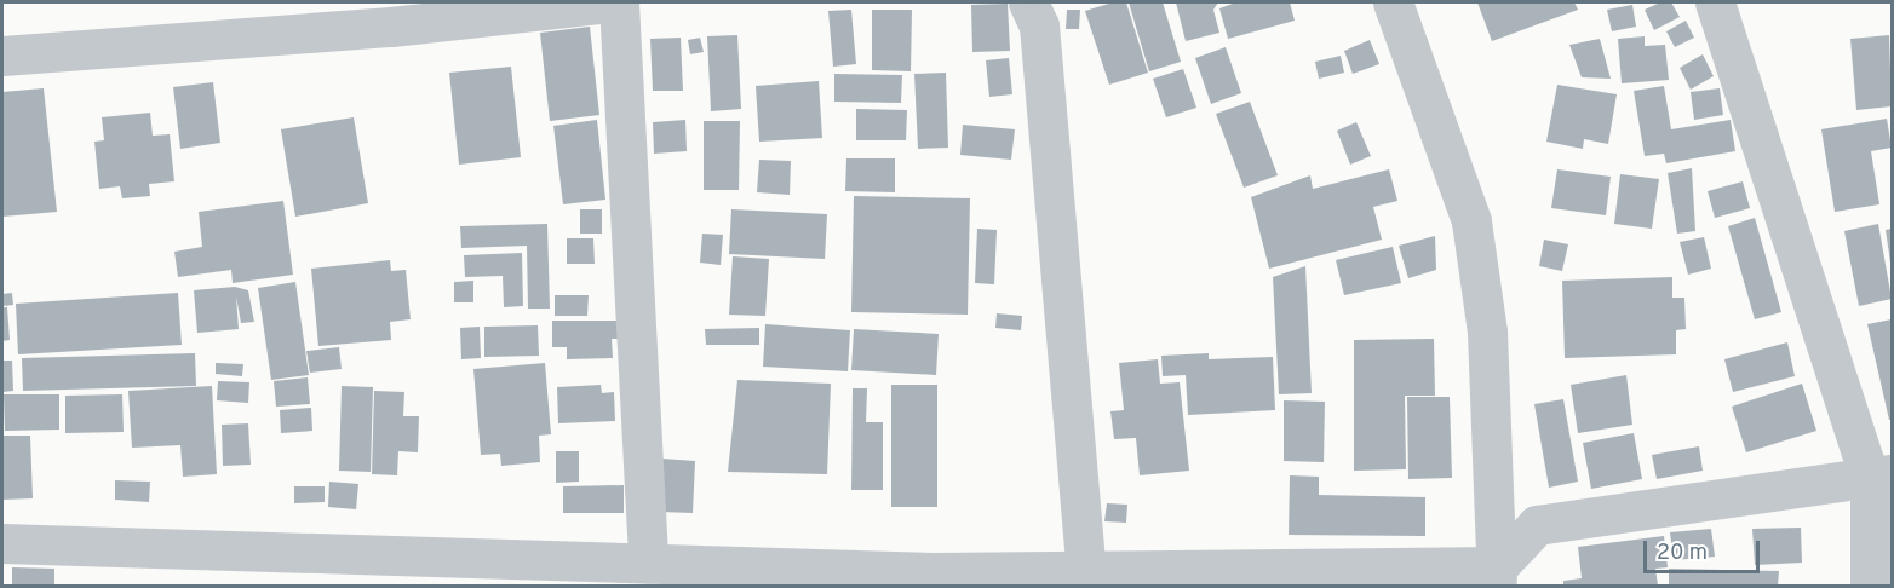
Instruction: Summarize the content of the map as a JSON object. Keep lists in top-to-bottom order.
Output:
{
  "scale_bar": "20 m"
}
